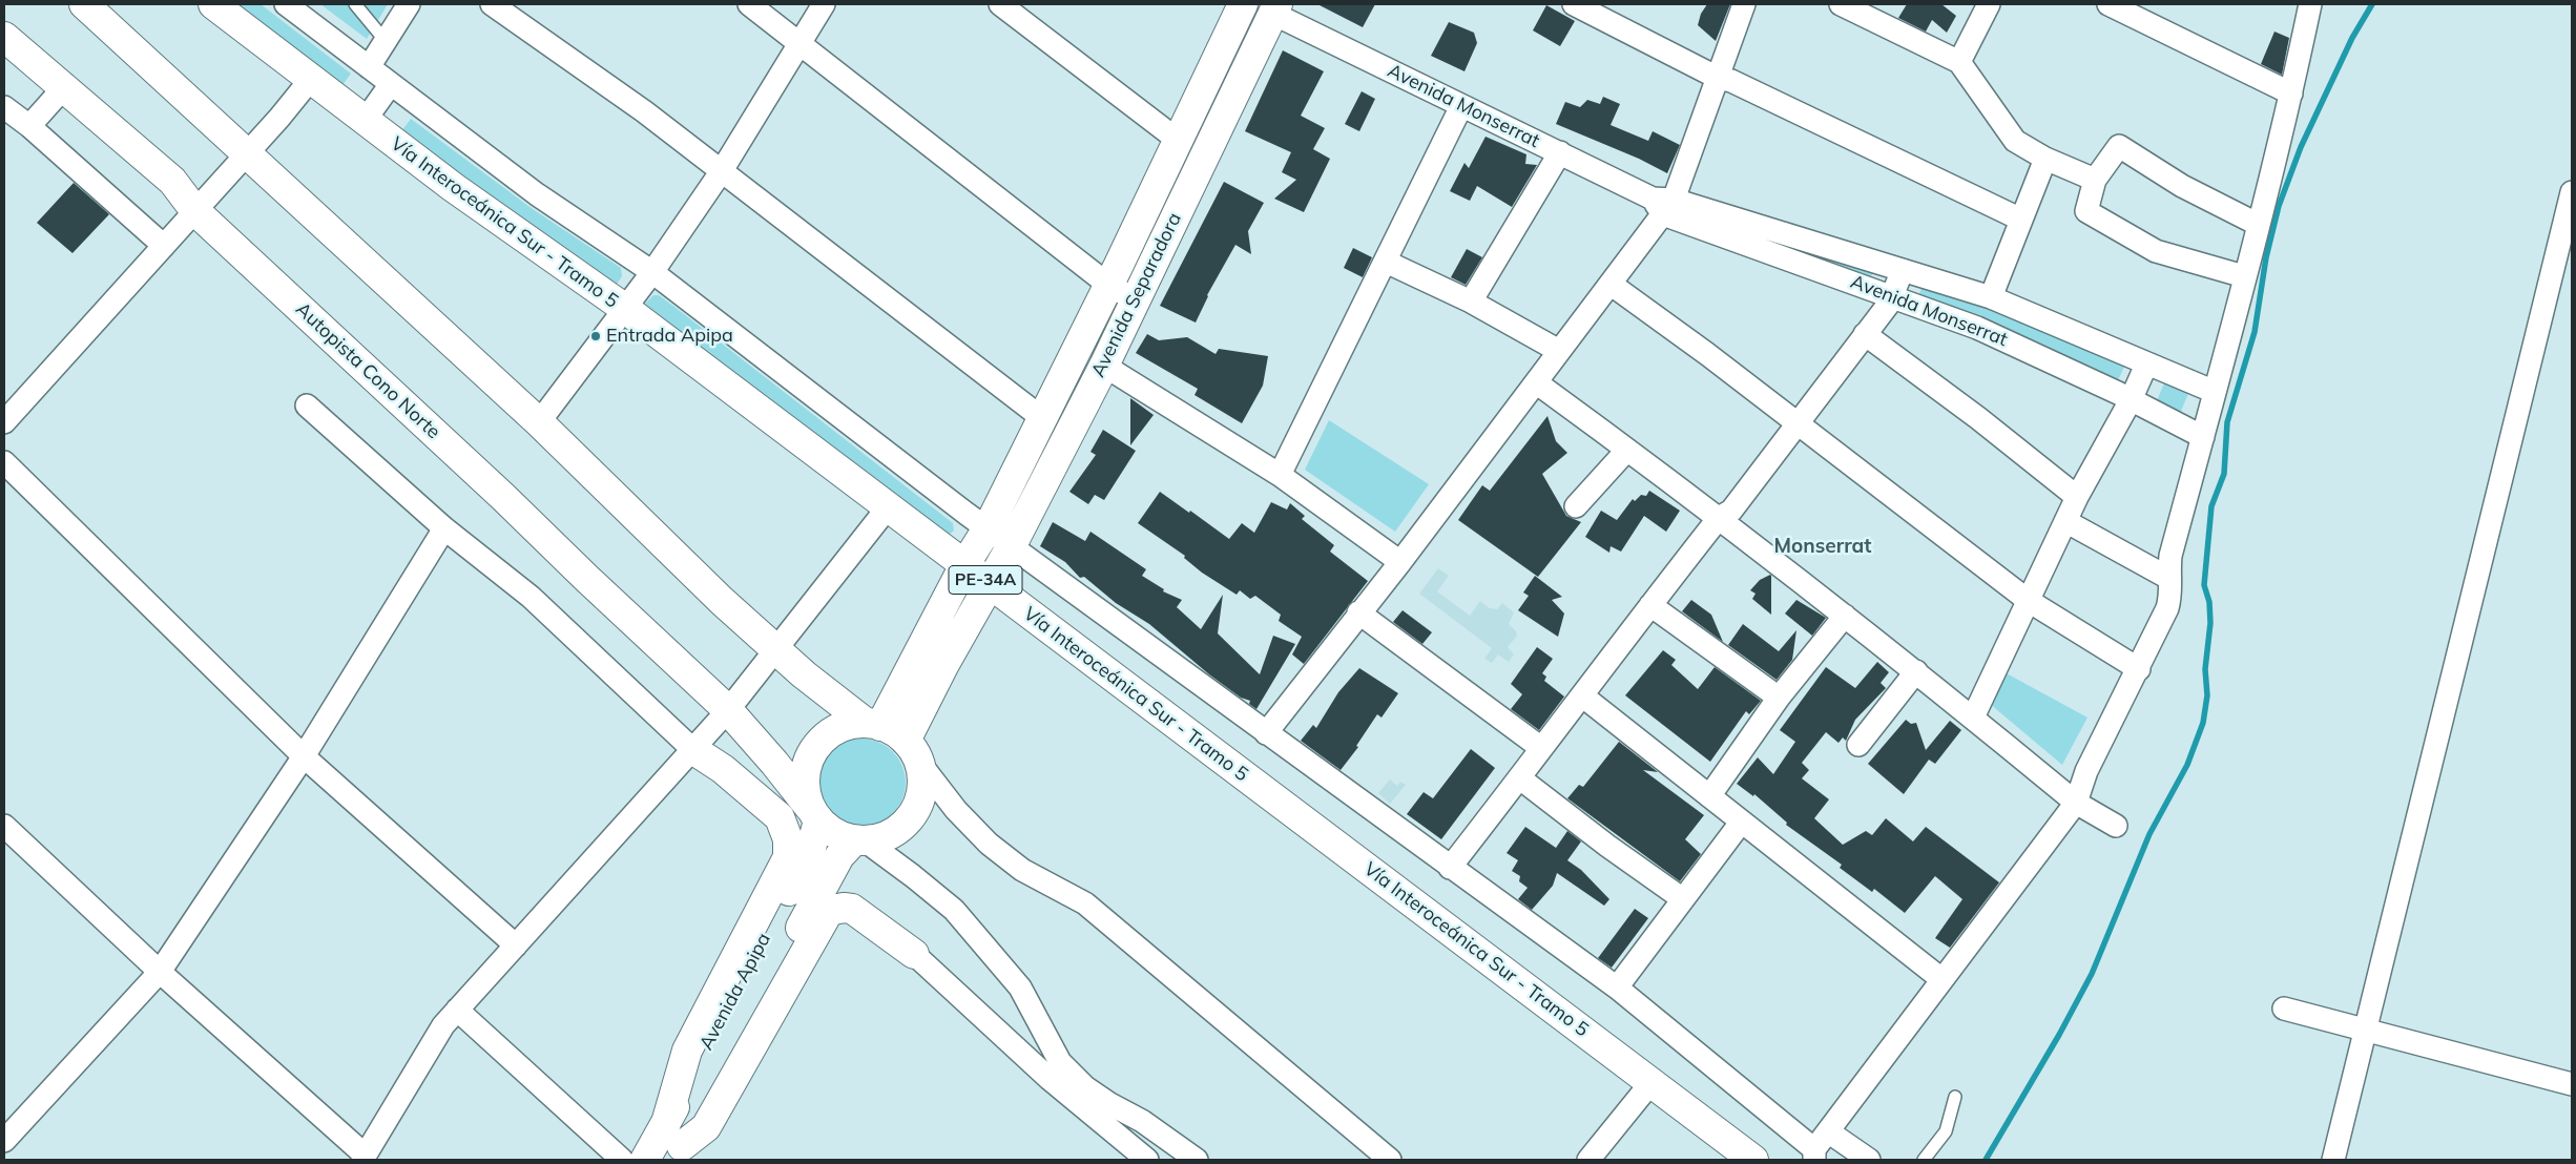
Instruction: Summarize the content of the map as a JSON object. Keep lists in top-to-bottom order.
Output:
{
  "streets": {
    "main road": [
      "Vía Interoceánica Sur - Tramo 5",
      "Avenida Separadora",
      "Autopista Cono Norte",
      "PE-34A",
      "Avenida Apipa"
    ],
    "street": ["Avenida Monserrat"]
  },
  "crossings": [
    ["Avenida Monserrat", "Avenida Separadora"],
    ["Vía Interoceánica Sur - Tramo 5", "Avenida Separadora"],
    ["Autopista Cono Norte", "Avenida Apipa"]
  ],
  "districts": ["Monserrat"],
  "places": ["Entrada Apipa"]
}
